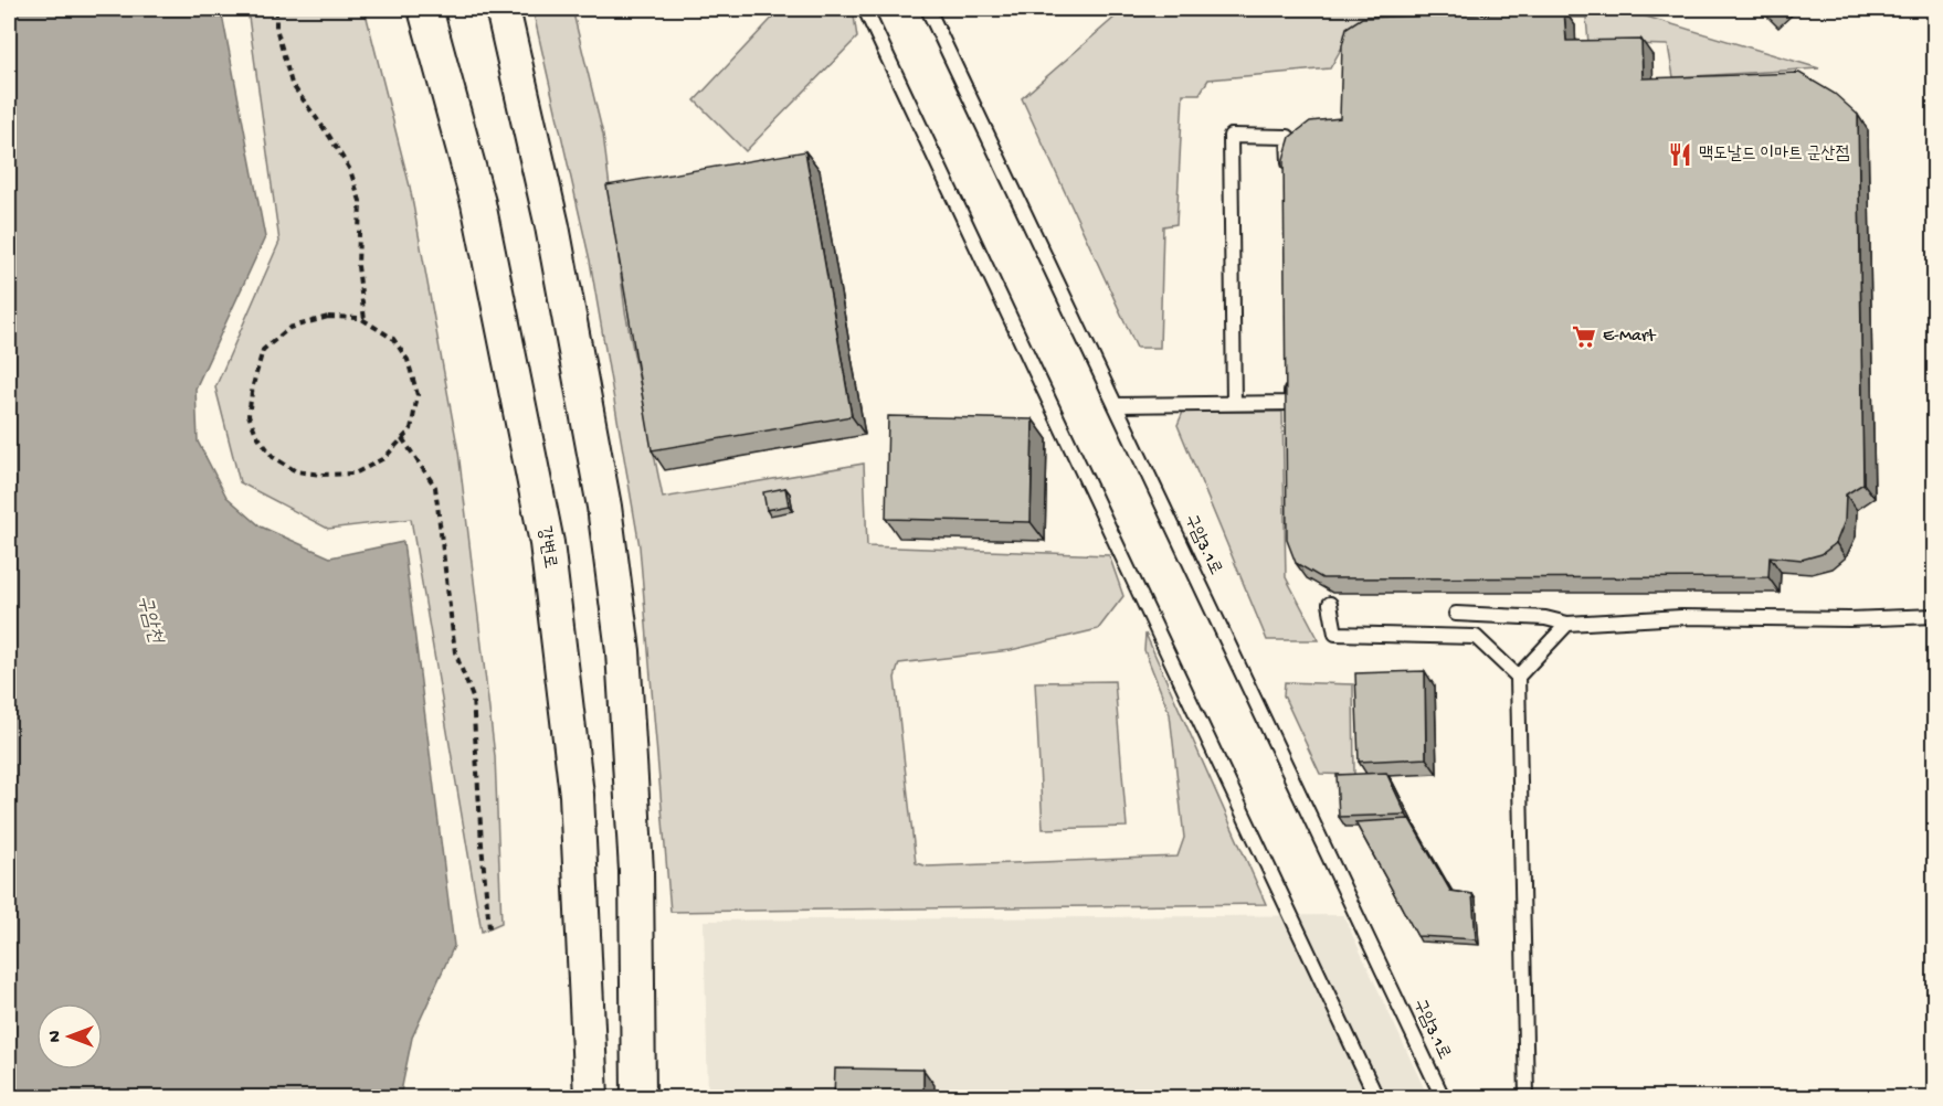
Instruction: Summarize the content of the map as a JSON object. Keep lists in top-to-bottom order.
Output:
{
  "streets": {
    "street": ["강변로"],
    "lane": ["구암3.1로"]
  },
  "water": ["구암천"],
  "places": {
    "restaurant": ["맥도날드 이마트 군산점"],
    "supermarket": ["E-Mart"]
  },
  "north": "left"
}
